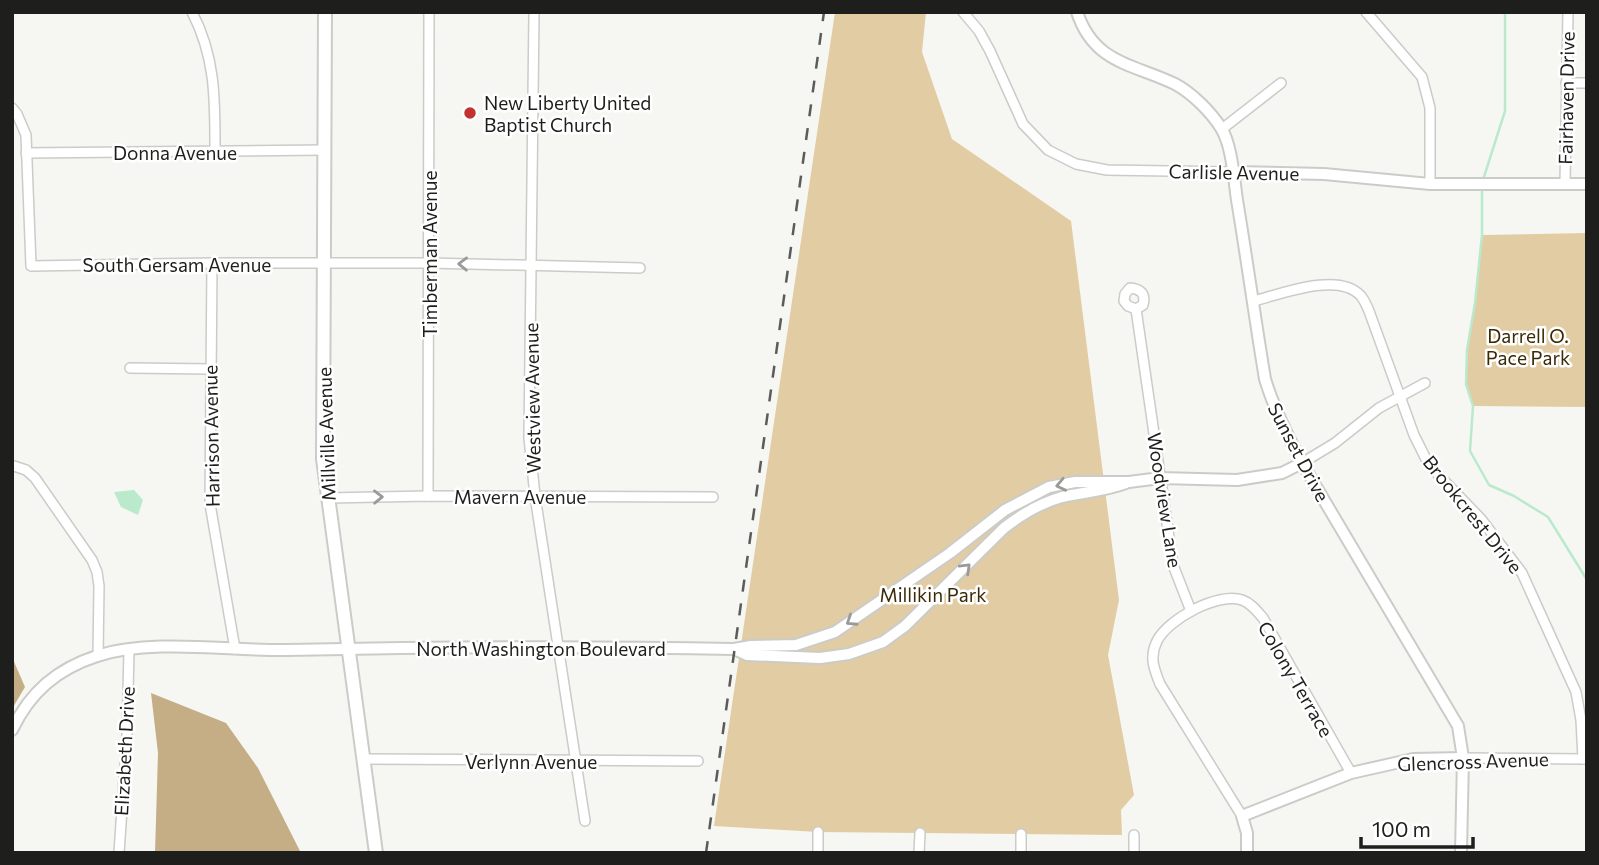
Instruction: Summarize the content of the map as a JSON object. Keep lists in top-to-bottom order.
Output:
{
  "streets": {
    "main road": ["Millville Avenue"],
    "street": [
      "Fairhaven Drive",
      "Donna Avenue",
      "Carlisle Avenue",
      "Timberman Avenue",
      "South Gersam Avenue",
      "Westview Avenue",
      "Harrison Avenue",
      "Sunset Drive",
      "Mavern Avenue",
      "Woodview Lane",
      "Brookcrest Drive",
      "North Washington Boulevard",
      "Colony Terrace",
      "Elizabeth Drive",
      "Verlynn Avenue",
      "Glencross Avenue"
    ]
  },
  "crossings": [
    ["Fairhaven Drive", "Carlisle Avenue"],
    ["Donna Avenue", "South Gersam Avenue"],
    ["Donna Avenue", "Millville Avenue"],
    ["Carlisle Avenue", "Sunset Drive"],
    ["Timberman Avenue", "South Gersam Avenue"],
    ["Timberman Avenue", "Mavern Avenue"],
    ["South Gersam Avenue", "Westview Avenue"],
    ["South Gersam Avenue", "Millville Avenue"],
    ["South Gersam Avenue", "Harrison Avenue"],
    ["Westview Avenue", "Mavern Avenue"],
    ["Westview Avenue", "North Washington Boulevard"],
    ["Westview Avenue", "Verlynn Avenue"],
    ["Millville Avenue", "Mavern Avenue"],
    ["Millville Avenue", "North Washington Boulevard"],
    ["Millville Avenue", "Verlynn Avenue"],
    ["Harrison Avenue", "North Washington Boulevard"],
    ["Sunset Drive", "Brookcrest Drive"],
    ["Sunset Drive", "North Washington Boulevard"],
    ["Sunset Drive", "Glencross Avenue"],
    ["Woodview Lane", "North Washington Boulevard"],
    ["Woodview Lane", "Colony Terrace"],
    ["Brookcrest Drive", "North Washington Boulevard"],
    ["Brookcrest Drive", "Glencross Avenue"],
    ["North Washington Boulevard", "Elizabeth Drive"],
    ["Colony Terrace", "Glencross Avenue"]
  ],
  "parks": ["Darrell O. Pace Park", "Millikin Park"],
  "places": ["New Liberty United Baptist Church"],
  "scale_bar": "100 m"
}
